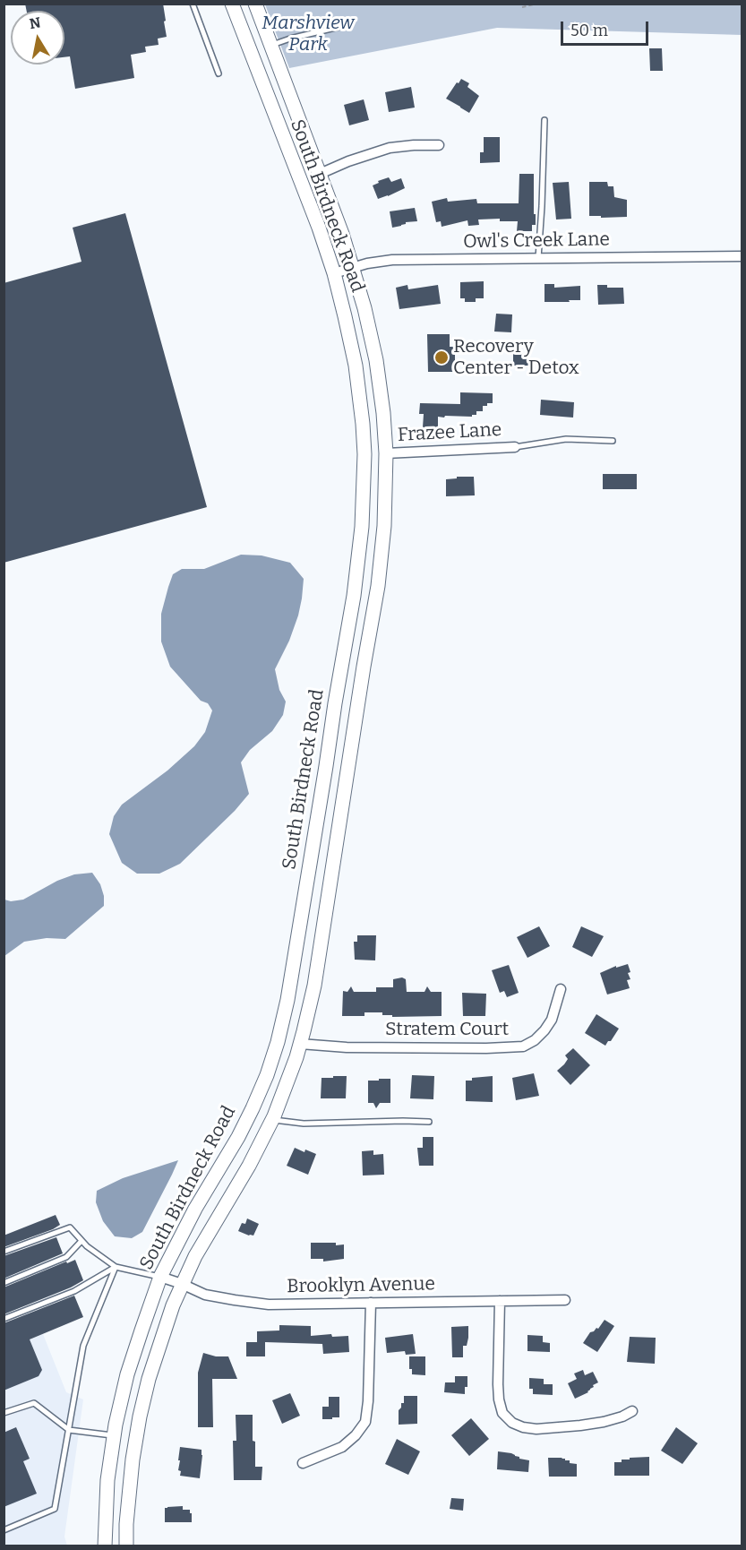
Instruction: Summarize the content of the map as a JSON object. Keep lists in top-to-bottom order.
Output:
{
  "streets": {
    "main road": ["South Birdneck Road"],
    "street": [
      "Owl's Creek Lane",
      "Frazee Lane",
      "Stratem Court",
      "Brooklyn Avenue"
    ]
  },
  "crossings": [
    ["South Birdneck Road", "Owl's Creek Lane"],
    ["South Birdneck Road", "Frazee Lane"],
    ["South Birdneck Road", "Stratem Court"],
    ["South Birdneck Road", "Brooklyn Avenue"]
  ],
  "parks": ["Marshview Park"],
  "places": ["Recovery Center - Detox"],
  "scale_bar": "50 m",
  "north": "top"
}
